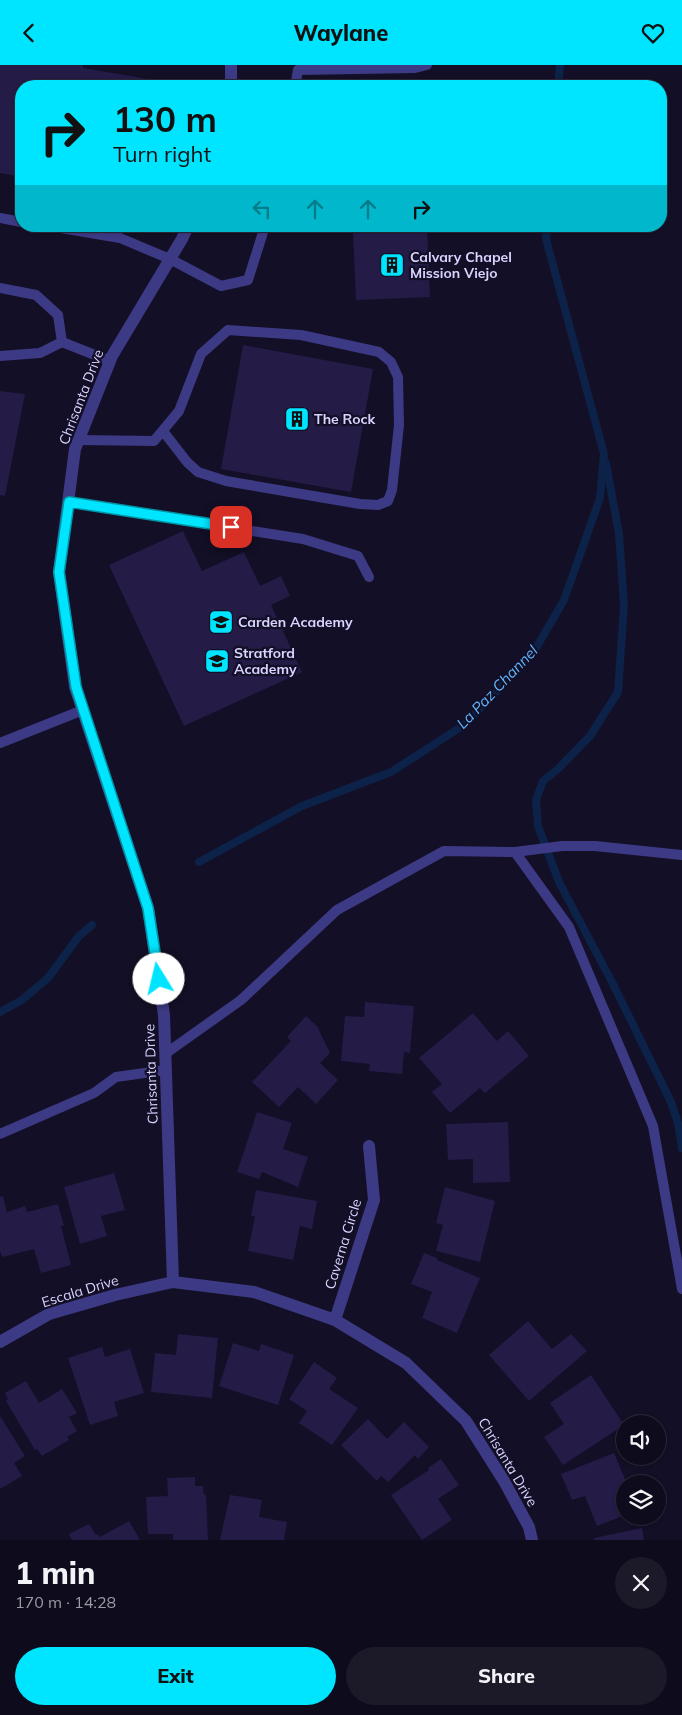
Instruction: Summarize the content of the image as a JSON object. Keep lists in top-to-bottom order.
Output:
{
  "streets": {
    "street": ["Chrisanta Drive", "Caverna Circle", "Escala Drive"]
  },
  "crossings": [
    ["Chrisanta Drive", "Caverna Circle"],
    ["Chrisanta Drive", "Escala Drive"]
  ],
  "water": ["La Paz Channel"],
  "places": {
    "building": ["Calvary Chapel Mission Viejo", "The Rock"],
    "school or university": ["Carden Academy", "Stratford Academy"]
  },
  "page": {
    "header": "Waylane",
    "turn": ["130 m", "Turn right"],
    "heading": ["1 min", "170 m · 14:28"],
    "buttons": ["Exit", "Share"]
  }
}
